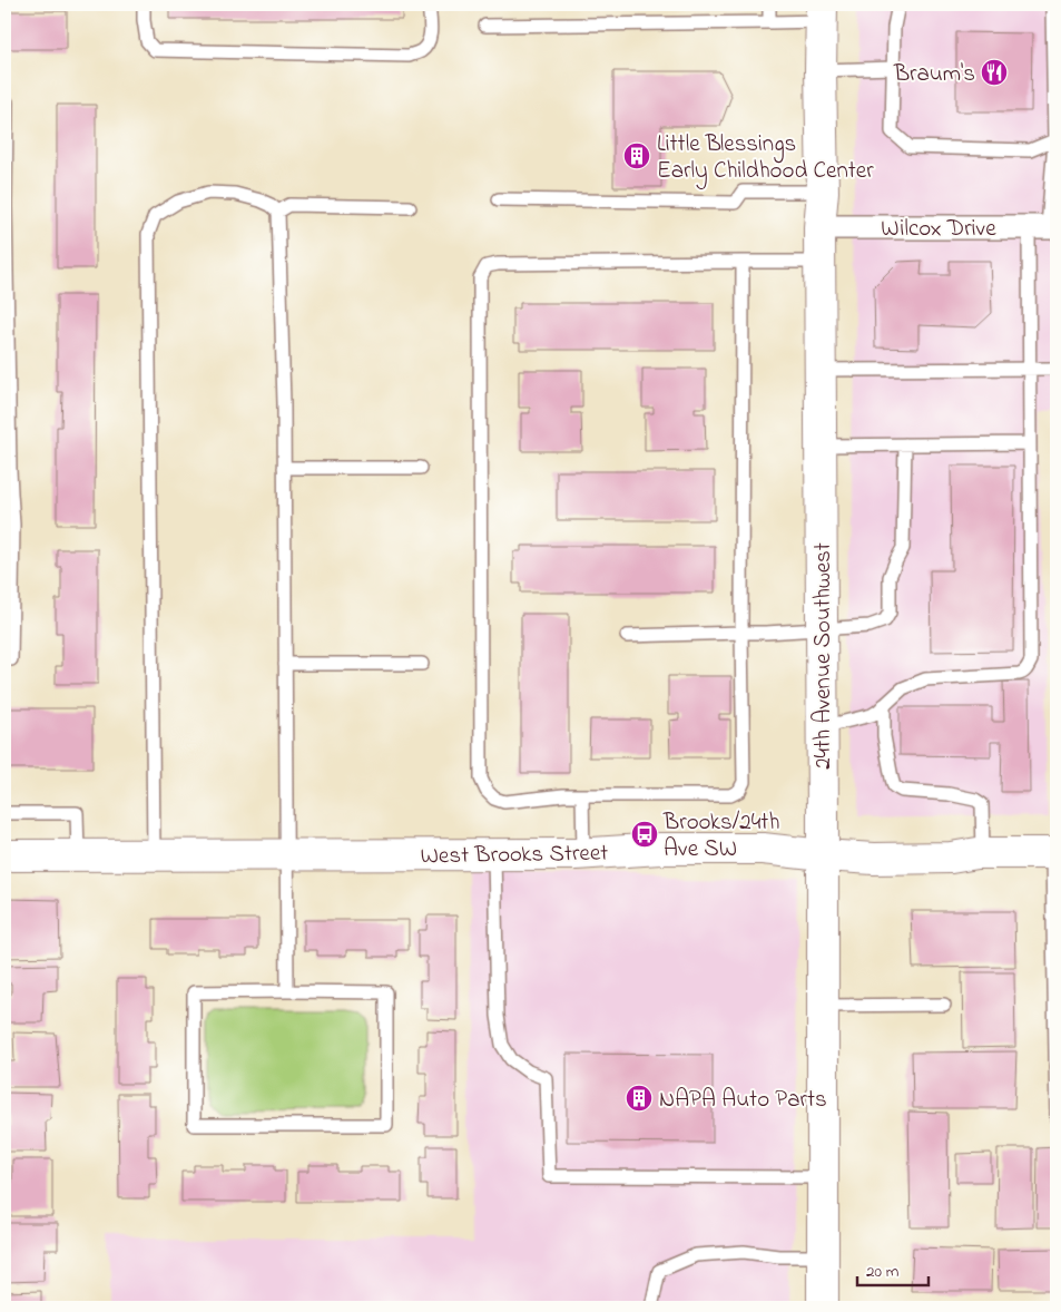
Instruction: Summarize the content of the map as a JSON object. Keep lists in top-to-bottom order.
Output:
{
  "streets": {
    "main road": ["24th Avenue Southwest", "West Brooks Street"],
    "street": ["Wilcox Drive"]
  },
  "crossings": [
    ["Wilcox Drive", "24th Avenue Southwest"],
    ["24th Avenue Southwest", "West Brooks Street"]
  ],
  "places": {
    "restaurant": ["Braum's"],
    "building": ["Little Blessings Early Childhood Center", "NAPA Auto Parts"],
    "bus stop": ["Brooks/24th Ave SW"]
  },
  "scale_bar": "20 m"
}
